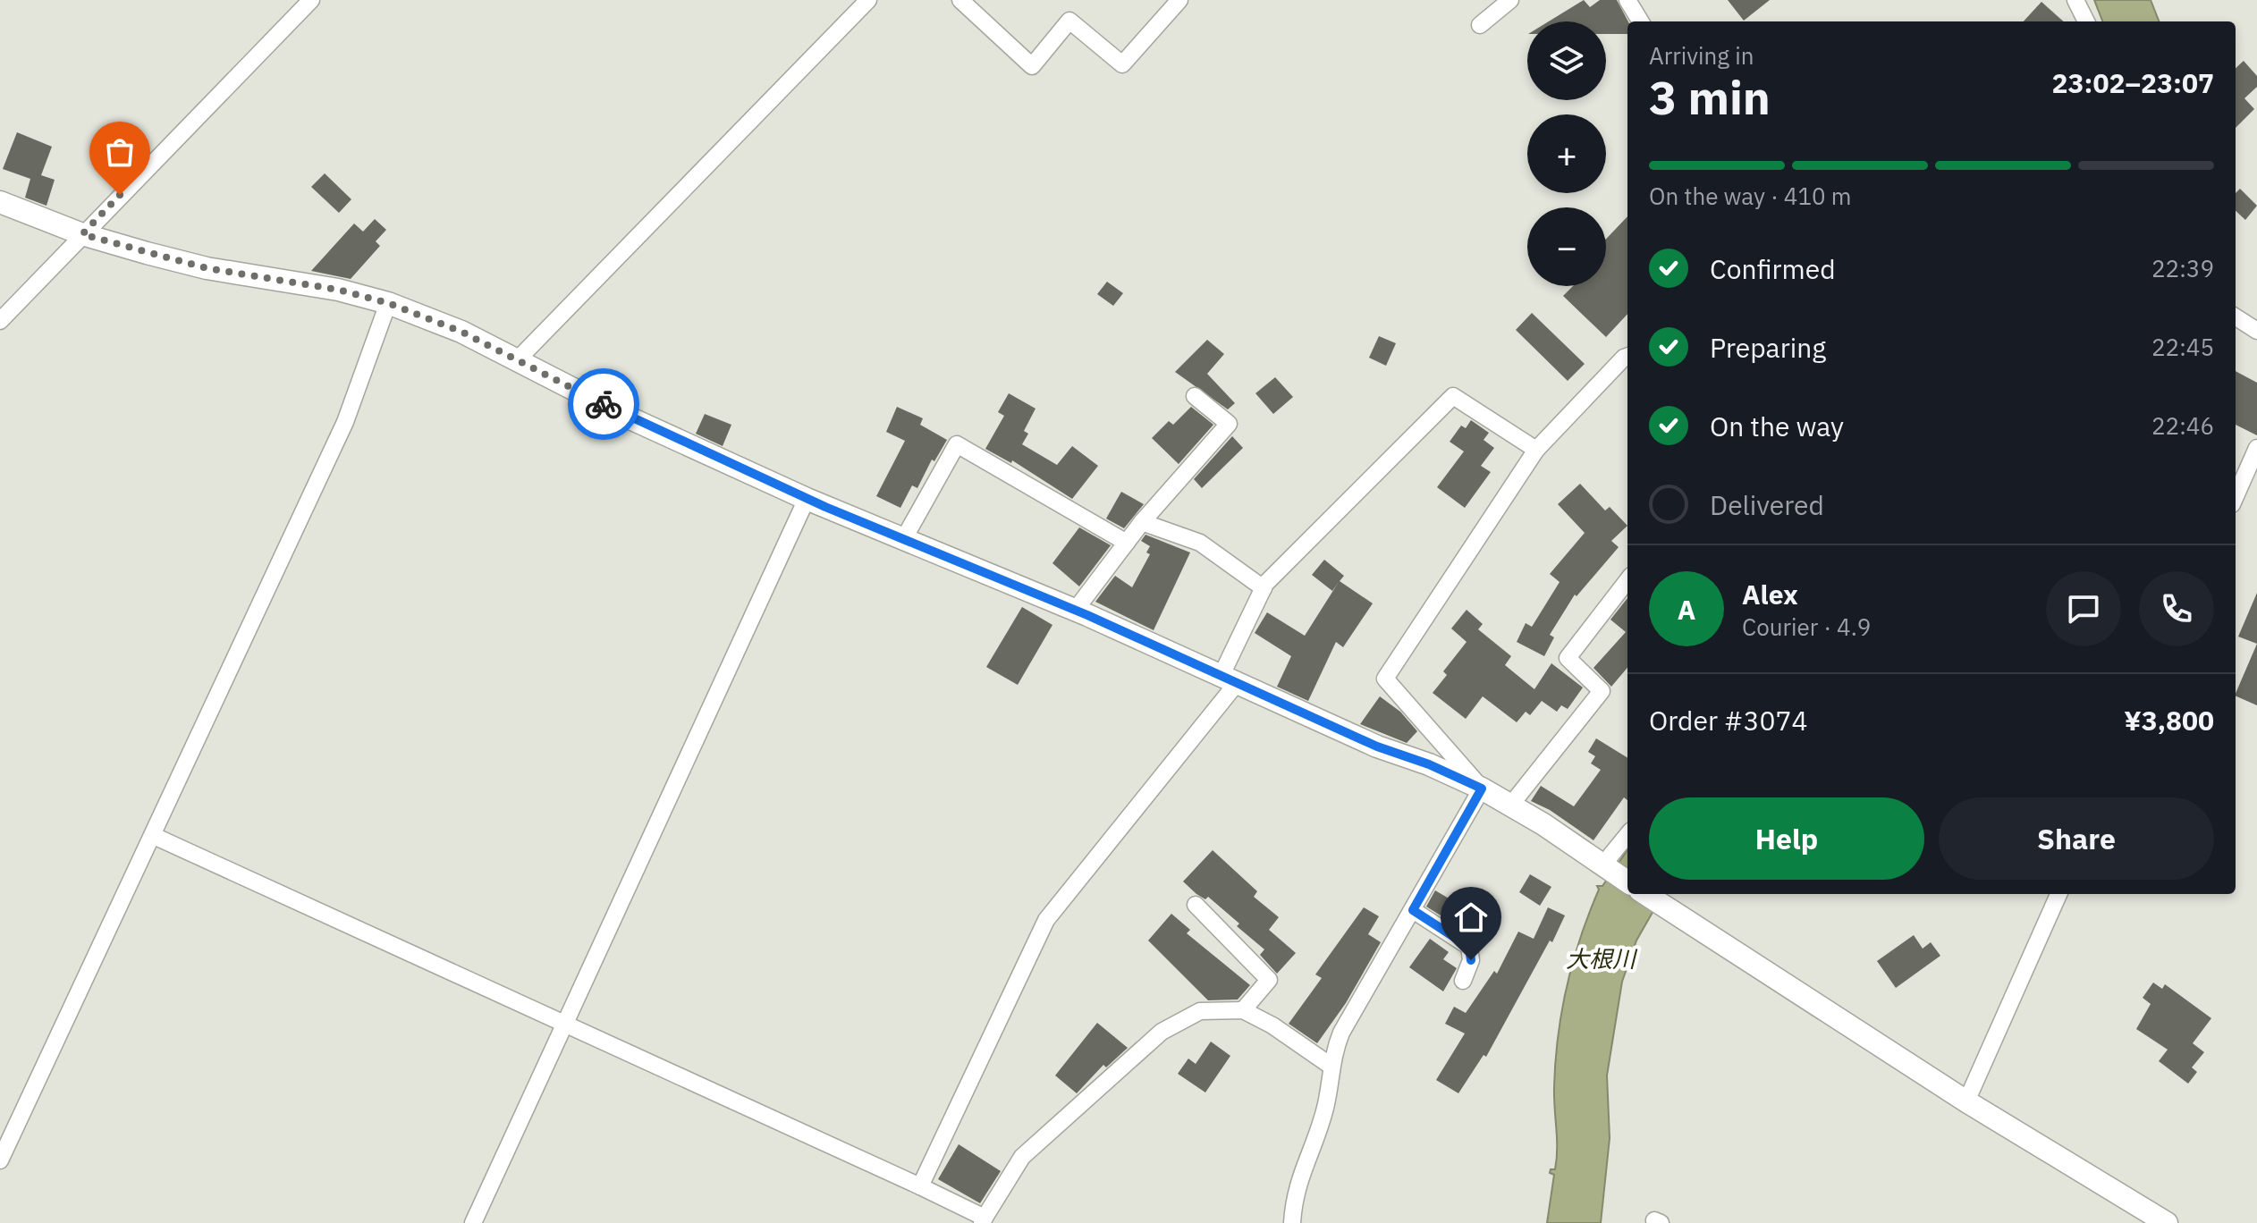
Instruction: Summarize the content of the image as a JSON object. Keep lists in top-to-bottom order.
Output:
{
  "water": ["大根川"],
  "page": {
    "map_buttons": ["+", "−"],
    "heading": ["3 min", "Arriving in", "23:02–23:07"],
    "panel": [
      "Alex",
      "Courier · 4.9",
      "Order #3074",
      "¥3,800"
    ],
    "bar": "On the way · 410 m",
    "list": [
      ["Confirmed", "22:39"],
      ["Preparing", "22:45"],
      ["On the way", "22:46"],
      "Delivered"
    ],
    "round": "A",
    "buttons": ["Help", "Share"]
  }
}
